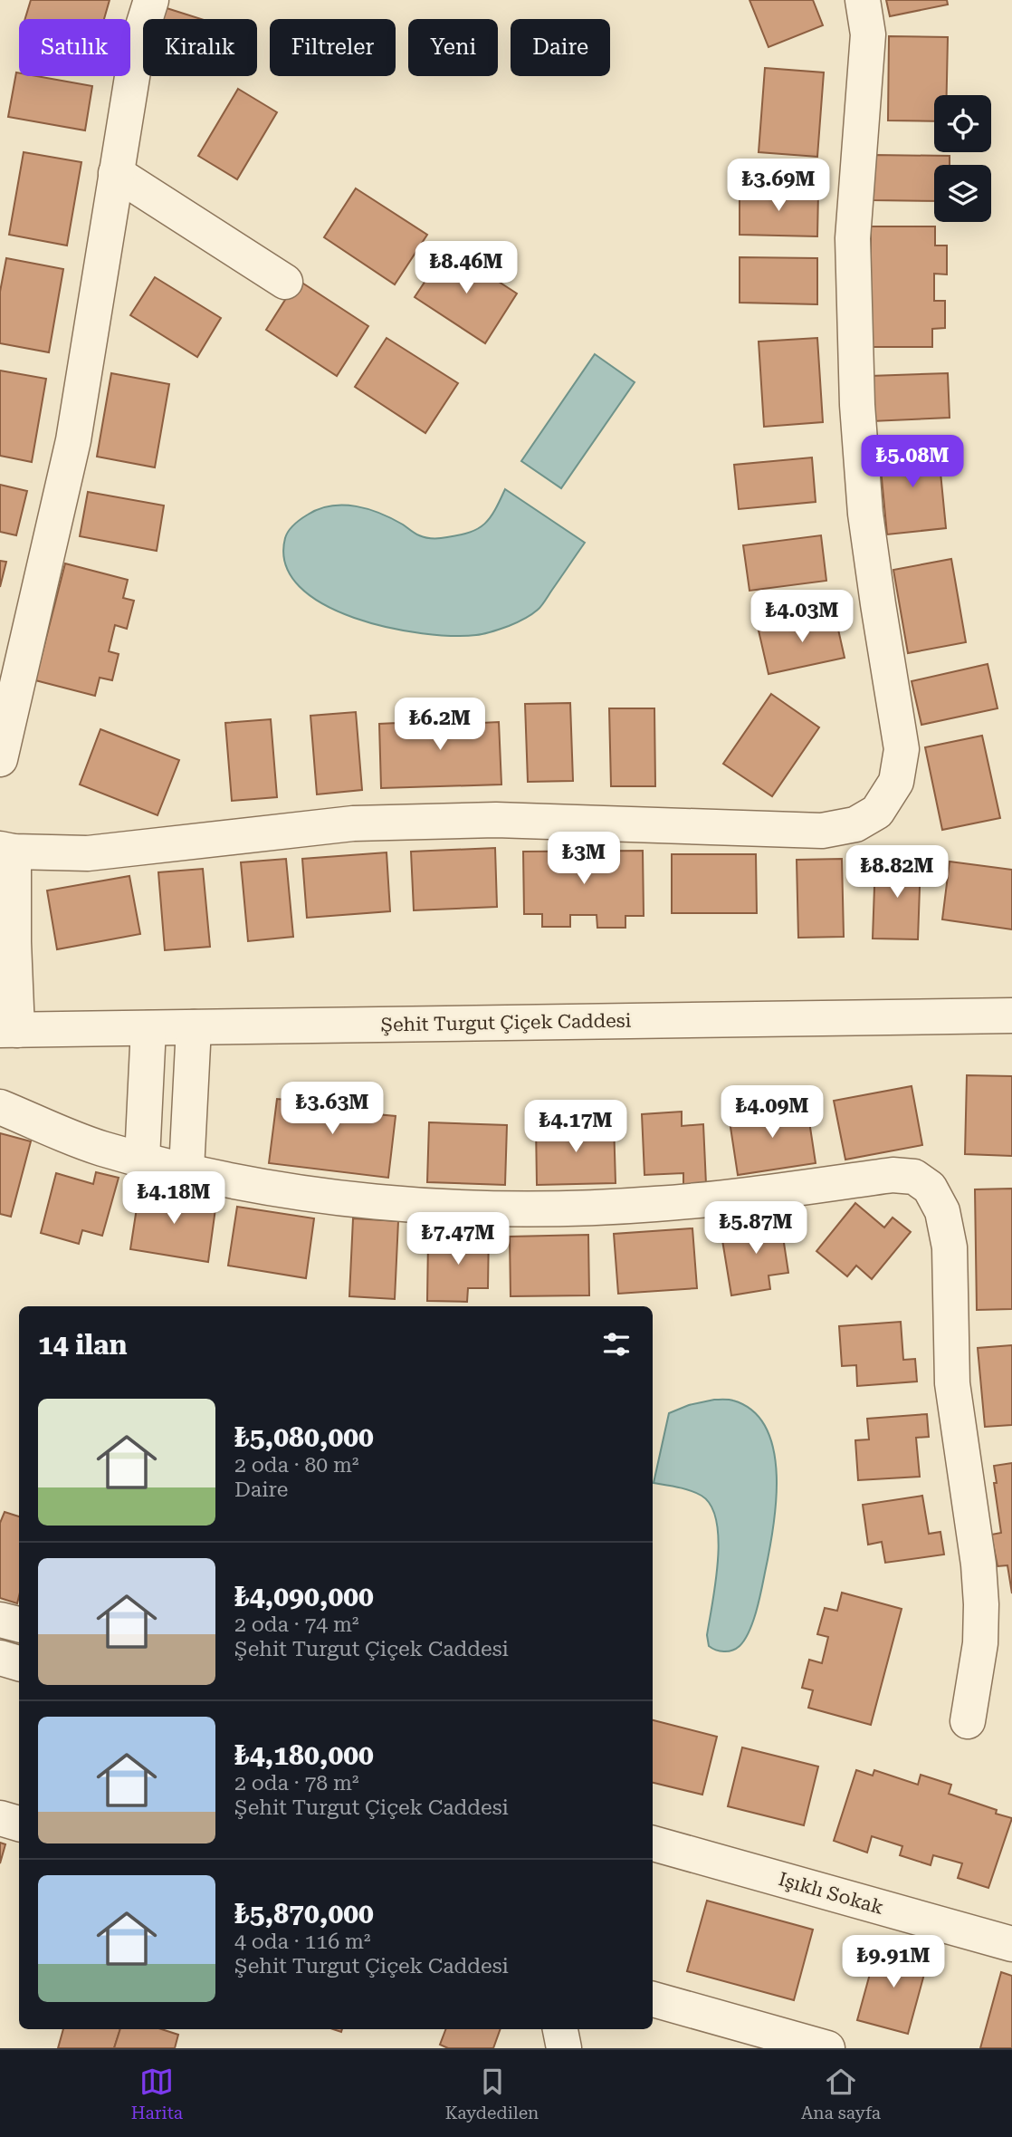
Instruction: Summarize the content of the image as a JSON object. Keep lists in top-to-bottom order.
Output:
{
  "streets": {
    "street": ["Şehit Turgut Çiçek Caddesi", "Işıklı Sokak"]
  },
  "page": {
    "chip": [
      "Satılık",
      "Kiralık",
      "Filtreler",
      "Yeni",
      "Daire"
    ],
    "price": [
      "₺3.69M",
      "₺8.46M",
      "₺5.08M",
      "₺4.03M",
      "₺6.2M",
      "₺3M",
      "₺8.82M",
      "₺3.63M",
      "₺4.09M",
      "₺4.17M",
      "₺4.18M",
      "₺5.87M",
      "₺7.47M",
      "₺9.91M"
    ],
    "heading": "14 ilan",
    "list": [
      {
        "name": "₺5,080,000",
        "note": "2 oda · 80 m² · Daire"
      },
      {
        "name": "₺4,090,000",
        "note": "2 oda · 74 m² · Şehit Turgut Çiçek Caddesi"
      },
      {
        "name": "₺4,180,000",
        "note": "2 oda · 78 m² · Şehit Turgut Çiçek Caddesi"
      },
      {
        "name": "₺5,870,000",
        "note": "4 oda · 116 m² · Şehit Turgut Çiçek Caddesi"
      }
    ],
    "tabs": ["Harita", "Kaydedilen", "Ana sayfa"]
  }
}
